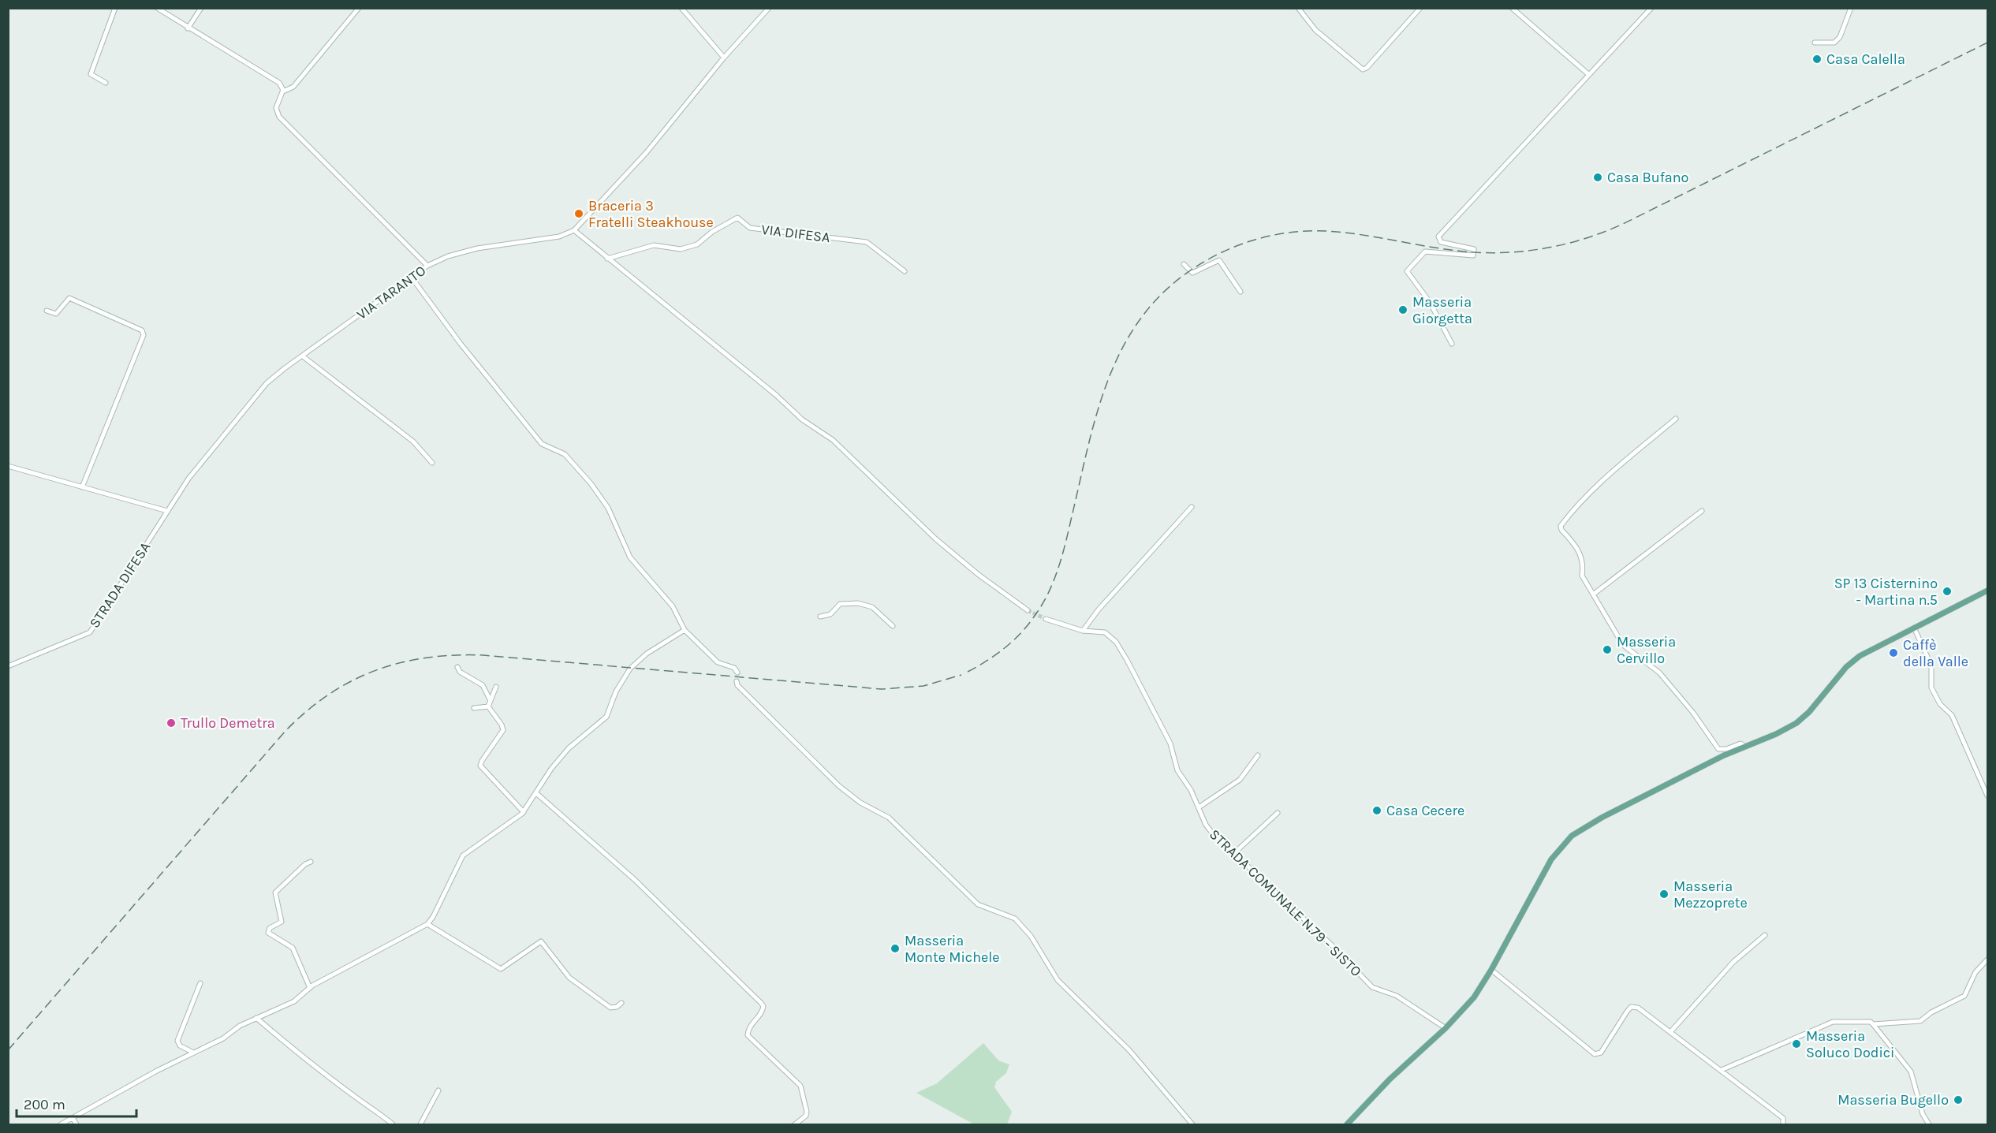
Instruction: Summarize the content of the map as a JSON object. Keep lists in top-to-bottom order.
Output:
{
  "streets": {
    "street": [
      "VIA DIFESA",
      "VIA TARANTO",
      "STRADA DIFESA",
      "STRADA COMUNALE N.79 - SISTO"
    ]
  },
  "crossings": [
    ["VIA TARANTO", "STRADA DIFESA"]
  ],
  "places": [
    "Casa Calella",
    "Casa Bufano",
    "Braceria 3 Fratelli Steakhouse",
    "Masseria Giorgetta",
    "SP 13 Cisternino - Martina n.5",
    "Masseria Cervillo",
    "Caffè della Valle",
    "Trullo Demetra",
    "Casa Cecere",
    "Masseria Mezzoprete",
    "Masseria Monte Michele",
    "Masseria Soluco Dodici",
    "Masseria Bugello"
  ],
  "scale_bar": "200 m"
}
